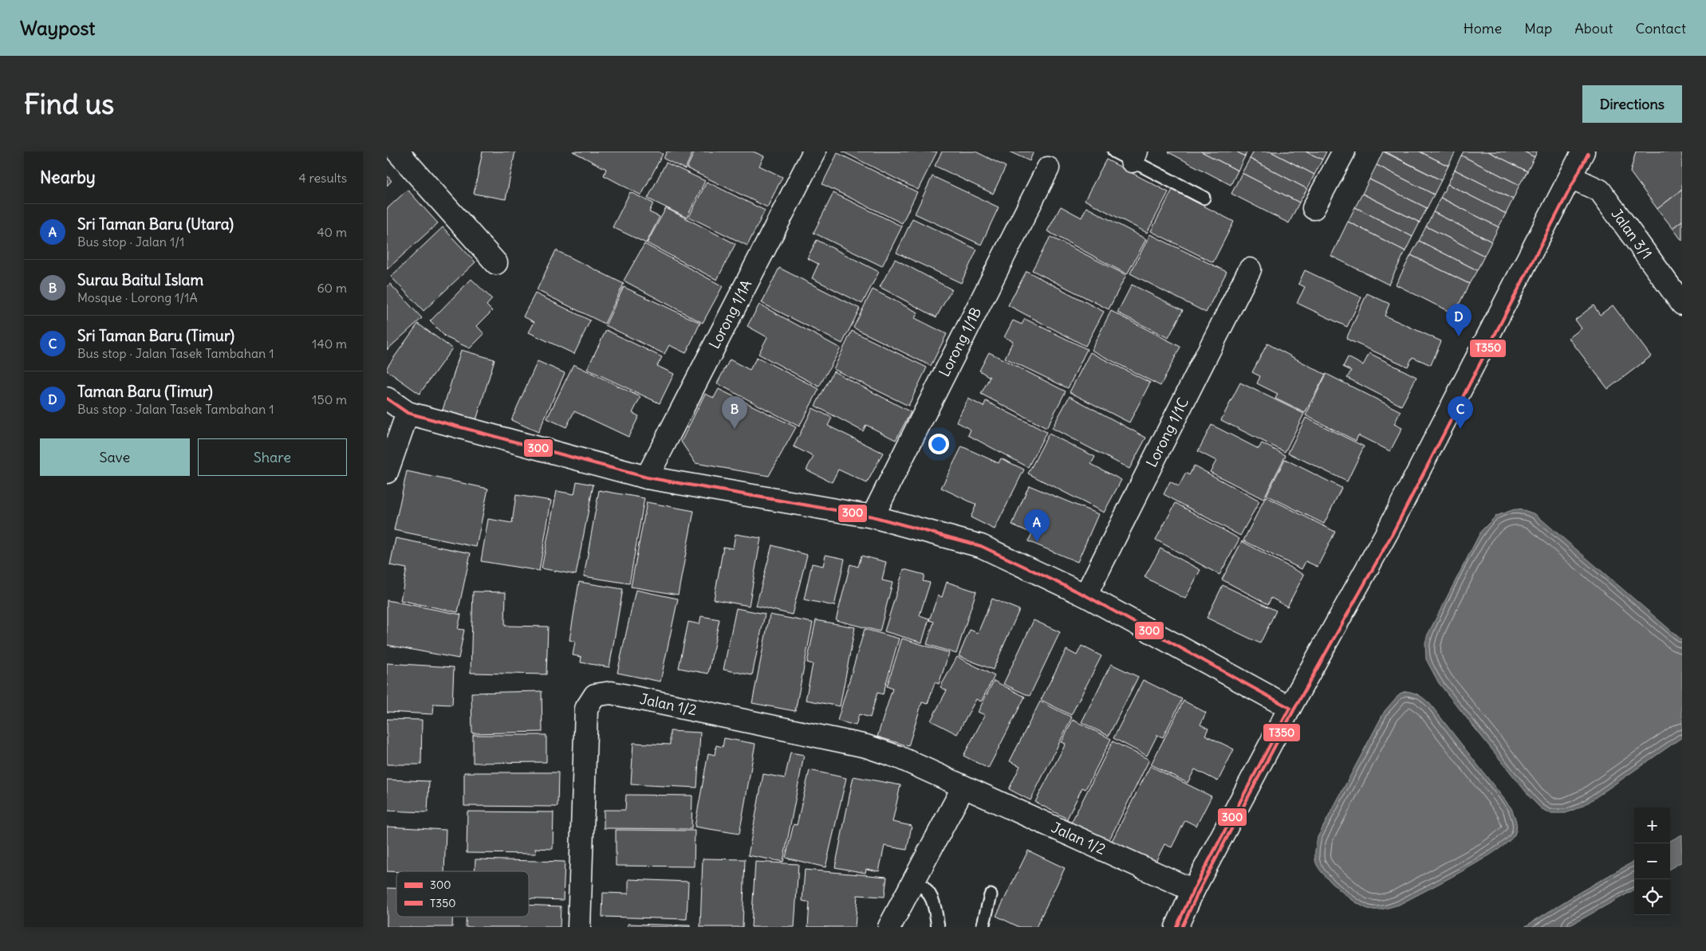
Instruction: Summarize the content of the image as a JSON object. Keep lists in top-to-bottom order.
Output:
{
  "streets": {
    "street": [
      "Jalan 3/1",
      "Lorong 1/1A",
      "Lorong 1/1B",
      "Lorong 1/1C",
      "Jalan 1/2"
    ]
  },
  "lines": ["transit line T350", "transit line 300"],
  "legend": ["300", "T350"],
  "page": {
    "header": "Waypost",
    "nav": [
      "Home",
      "Map",
      "About",
      "Contact"
    ],
    "buttons": [
      "Directions",
      ["Save", "Share"]
    ],
    "title": "Find us",
    "heading": ["Nearby", "4 results"],
    "list": [
      {
        "mark": "A",
        "name": "Sri Taman Baru (Utara)",
        "note": "Bus stop · Jalan 1/1",
        "value": "40 m"
      },
      {
        "mark": "B",
        "name": "Surau Baitul Islam",
        "note": "Mosque · Lorong 1/1A",
        "value": "60 m"
      },
      {
        "mark": "C",
        "name": "Sri Taman Baru (Timur)",
        "note": "Bus stop · Jalan Tasek Tambahan 1",
        "value": "140 m"
      },
      {
        "mark": "D",
        "name": "Taman Baru (Timur)",
        "note": "Bus stop · Jalan Tasek Tambahan 1",
        "value": "150 m"
      }
    ],
    "pins": [
      "D",
      "B",
      "C",
      "A"
    ],
    "map_buttons": ["+", "−"]
  }
}
